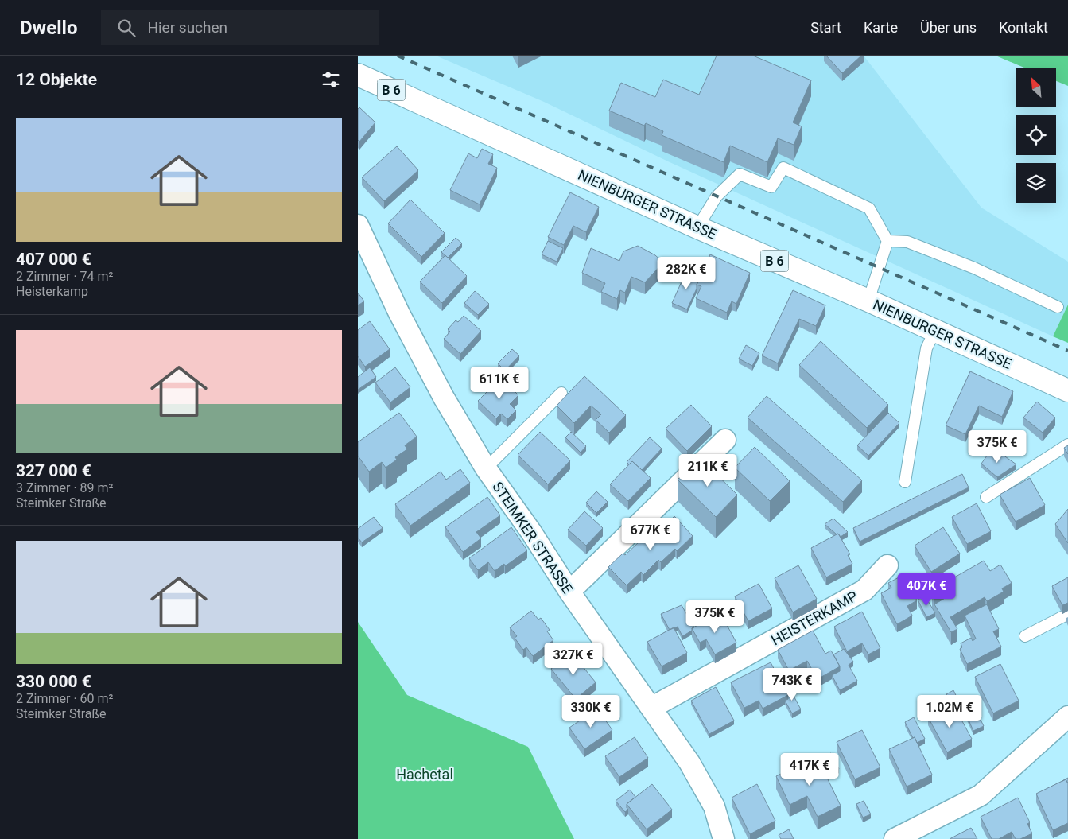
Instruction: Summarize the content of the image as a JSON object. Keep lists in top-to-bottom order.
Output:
{
  "streets": {
    "main road": ["B 6", "NIENBURGER STRASSE"],
    "street": ["STEIMKER STRASSE", "HEISTERKAMP"]
  },
  "crossings": [
    ["STEIMKER STRASSE", "HEISTERKAMP"]
  ],
  "parks": ["Hachetal"],
  "north": "top left",
  "page": {
    "header": "Dwello",
    "search": "Hier suchen",
    "nav": [
      "Start",
      "Karte",
      "Über uns",
      "Kontakt"
    ],
    "heading": "12 Objekte",
    "list": [
      {
        "name": "407 000 €",
        "note": "2 Zimmer · 74 m² · Heisterkamp"
      },
      {
        "name": "327 000 €",
        "note": "3 Zimmer · 89 m² · Steimker Straße"
      },
      {
        "name": "330 000 €",
        "note": "2 Zimmer · 60 m² · Steimker Straße"
      }
    ],
    "price": [
      "282K €",
      "611K €",
      "375K €",
      "211K €",
      "677K €",
      "407K €",
      "375K €",
      "327K €",
      "743K €",
      "330K €",
      "1.02M €",
      "417K €"
    ]
  }
}
